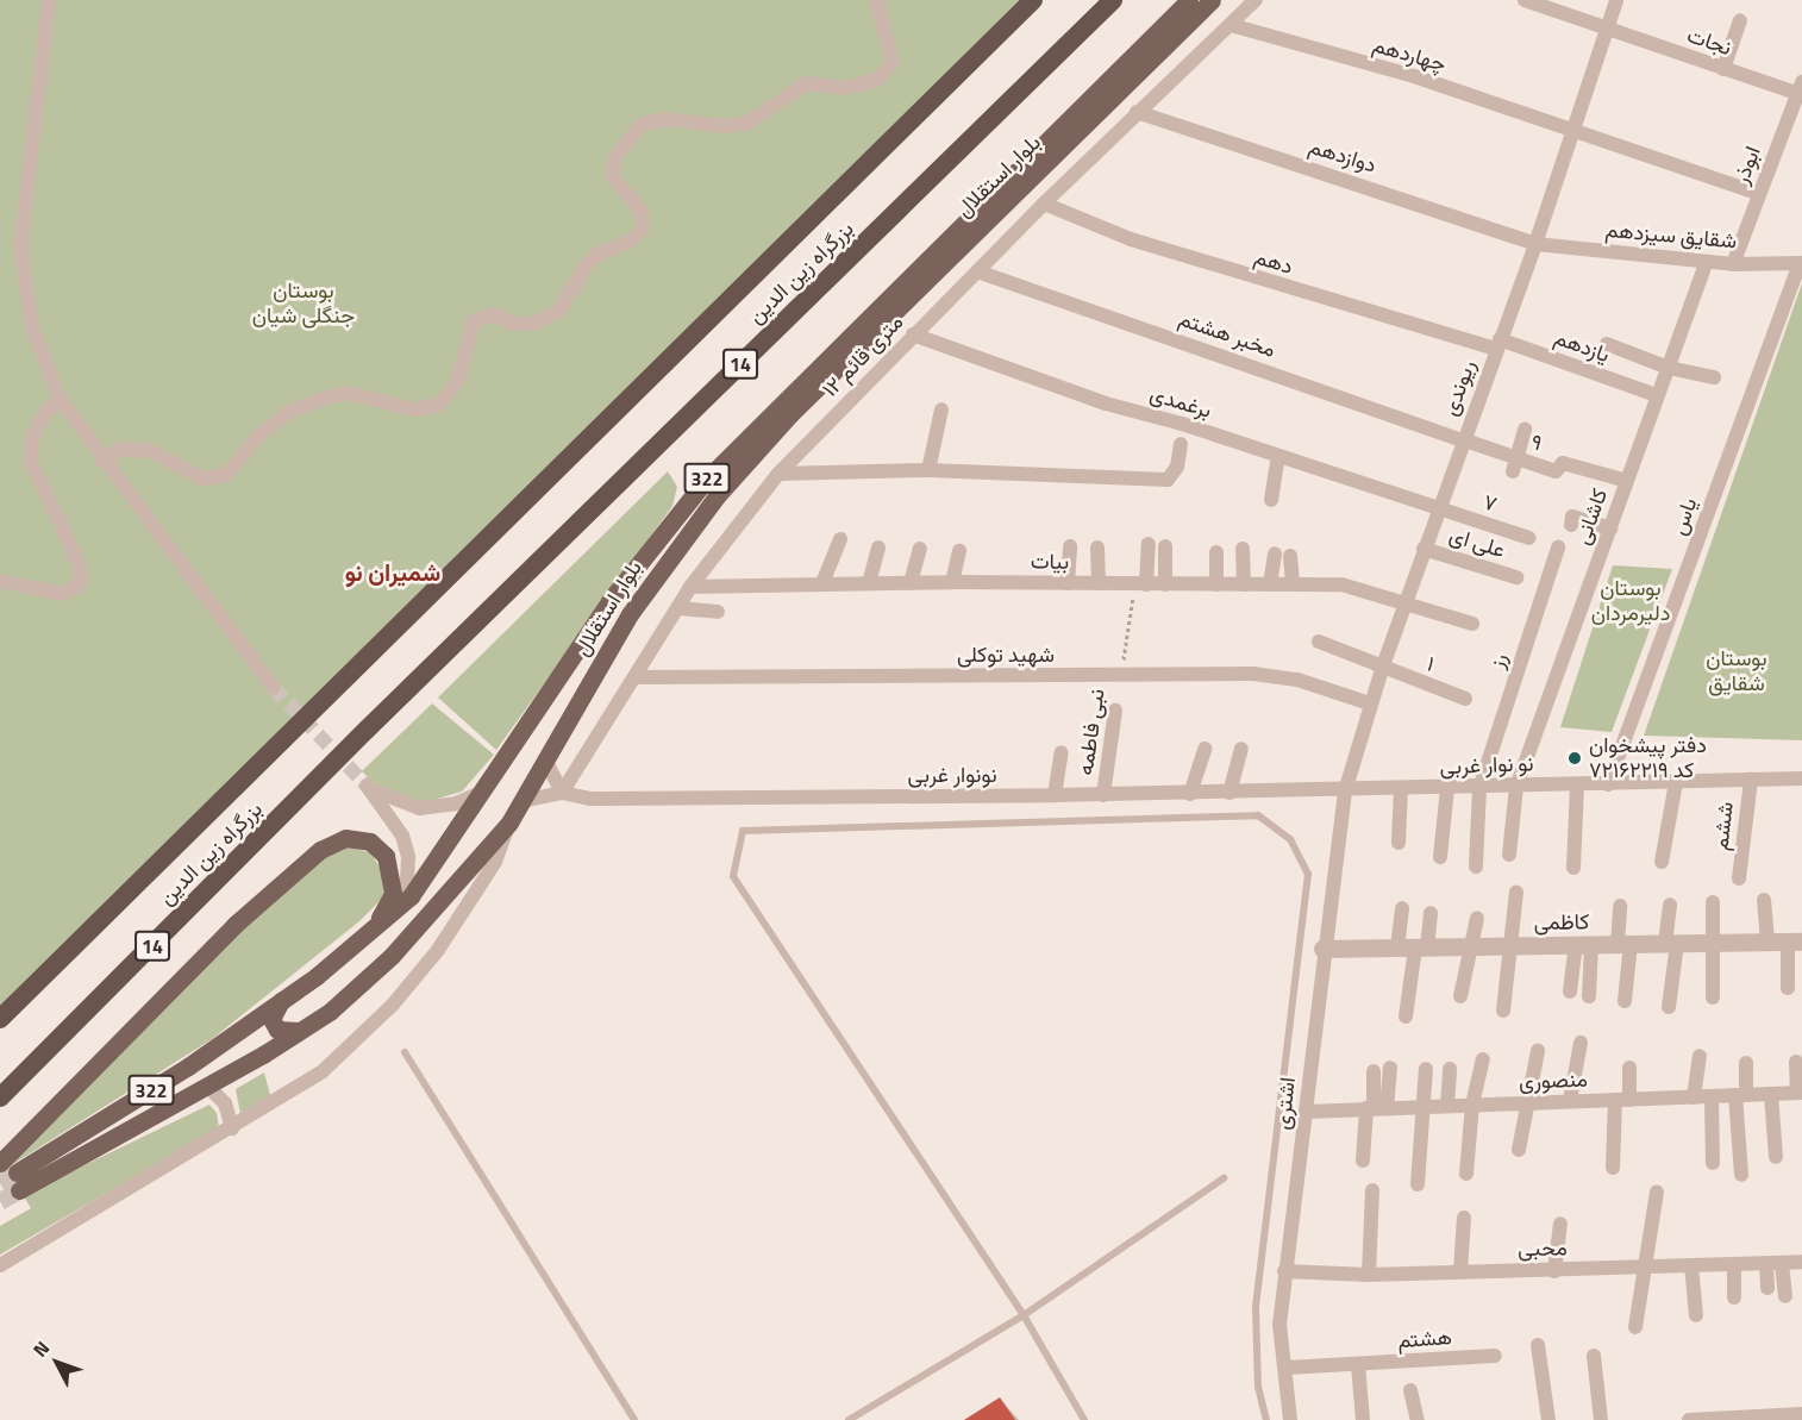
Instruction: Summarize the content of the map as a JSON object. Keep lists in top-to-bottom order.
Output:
{
  "streets": {
    "highway": ["بزرگراه زین الدین", "14"],
    "main road": ["بلوار استقلال", "322"],
    "street": [
      "نجات",
      "چهاردهم",
      "دوازدهم",
      "ابوذر",
      "شقایق سیزدهم",
      "دهم",
      "مخبر هشتم",
      "یازدهم",
      "۱۲ متری قائم",
      "ریوندی",
      "برغمدی",
      "۹",
      "۷",
      "کاشانی",
      "یاس",
      "علی ای",
      "بیات",
      "شهید توکلی",
      "رز",
      "۱",
      "نبی فاطمه",
      "نو نوار غربی",
      "نونوار غربی",
      "ششم",
      "کاظمی",
      "منصوری",
      "اشتری",
      "محبی",
      "هشتم"
    ]
  },
  "crossings": [
    ["نجات", "ابوذر"],
    ["نجات", "ریوندی"],
    ["چهاردهم", "ابوذر"],
    ["چهاردهم", "۱۲ متری قائم"],
    ["چهاردهم", "ریوندی"],
    ["دوازدهم", "شقایق سیزدهم"],
    ["دوازدهم", "۱۲ متری قائم"],
    ["دوازدهم", "ریوندی"],
    ["ابوذر", "شقایق سیزدهم"],
    ["شقایق سیزدهم", "ریوندی"],
    ["شقایق سیزدهم", "کاشانی"],
    ["شقایق سیزدهم", "یاس"],
    ["دهم", "یازدهم"],
    ["دهم", "۱۲ متری قائم"],
    ["دهم", "ریوندی"],
    ["مخبر هشتم", "۱۲ متری قائم"],
    ["مخبر هشتم", "ریوندی"],
    ["مخبر هشتم", "۹"],
    ["یازدهم", "ریوندی"],
    ["۱۲ متری قائم", "برغمدی"],
    ["۱۲ متری قائم", "بیات"],
    ["۱۲ متری قائم", "شهید توکلی"],
    ["۱۲ متری قائم", "نونوار غربی"],
    ["ریوندی", "برغمدی"],
    ["ریوندی", "۹"],
    ["ریوندی", "۷"],
    ["ریوندی", "علی ای"],
    ["ریوندی", "بیات"],
    ["ریوندی", "شهید توکلی"],
    ["ریوندی", "۱"],
    ["ریوندی", "نو نوار غربی"],
    ["ریوندی", "نونوار غربی"],
    ["ریوندی", "اشتری"],
    ["برغمدی", "۷"],
    ["۹", "کاشانی"],
    ["کاشانی", "نو نوار غربی"],
    ["یاس", "نو نوار غربی"],
    ["رز", "نو نوار غربی"],
    ["نبی فاطمه", "نونوار غربی"],
    ["نو نوار غربی", "نونوار غربی"],
    ["نو نوار غربی", "ششم"],
    ["نو نوار غربی", "اشتری"],
    ["نونوار غربی", "اشتری"],
    ["کاظمی", "اشتری"],
    ["منصوری", "اشتری"],
    ["اشتری", "محبی"]
  ],
  "districts": ["شمیران نو"],
  "parks": ["بوستان جنگلی شیان", "بوستان دلیرمردان", "بوستان شقایق"],
  "places": ["دفتر پیشخوان کد ۷۲۱۶۲۲۱۹"],
  "north": "top left"
}
